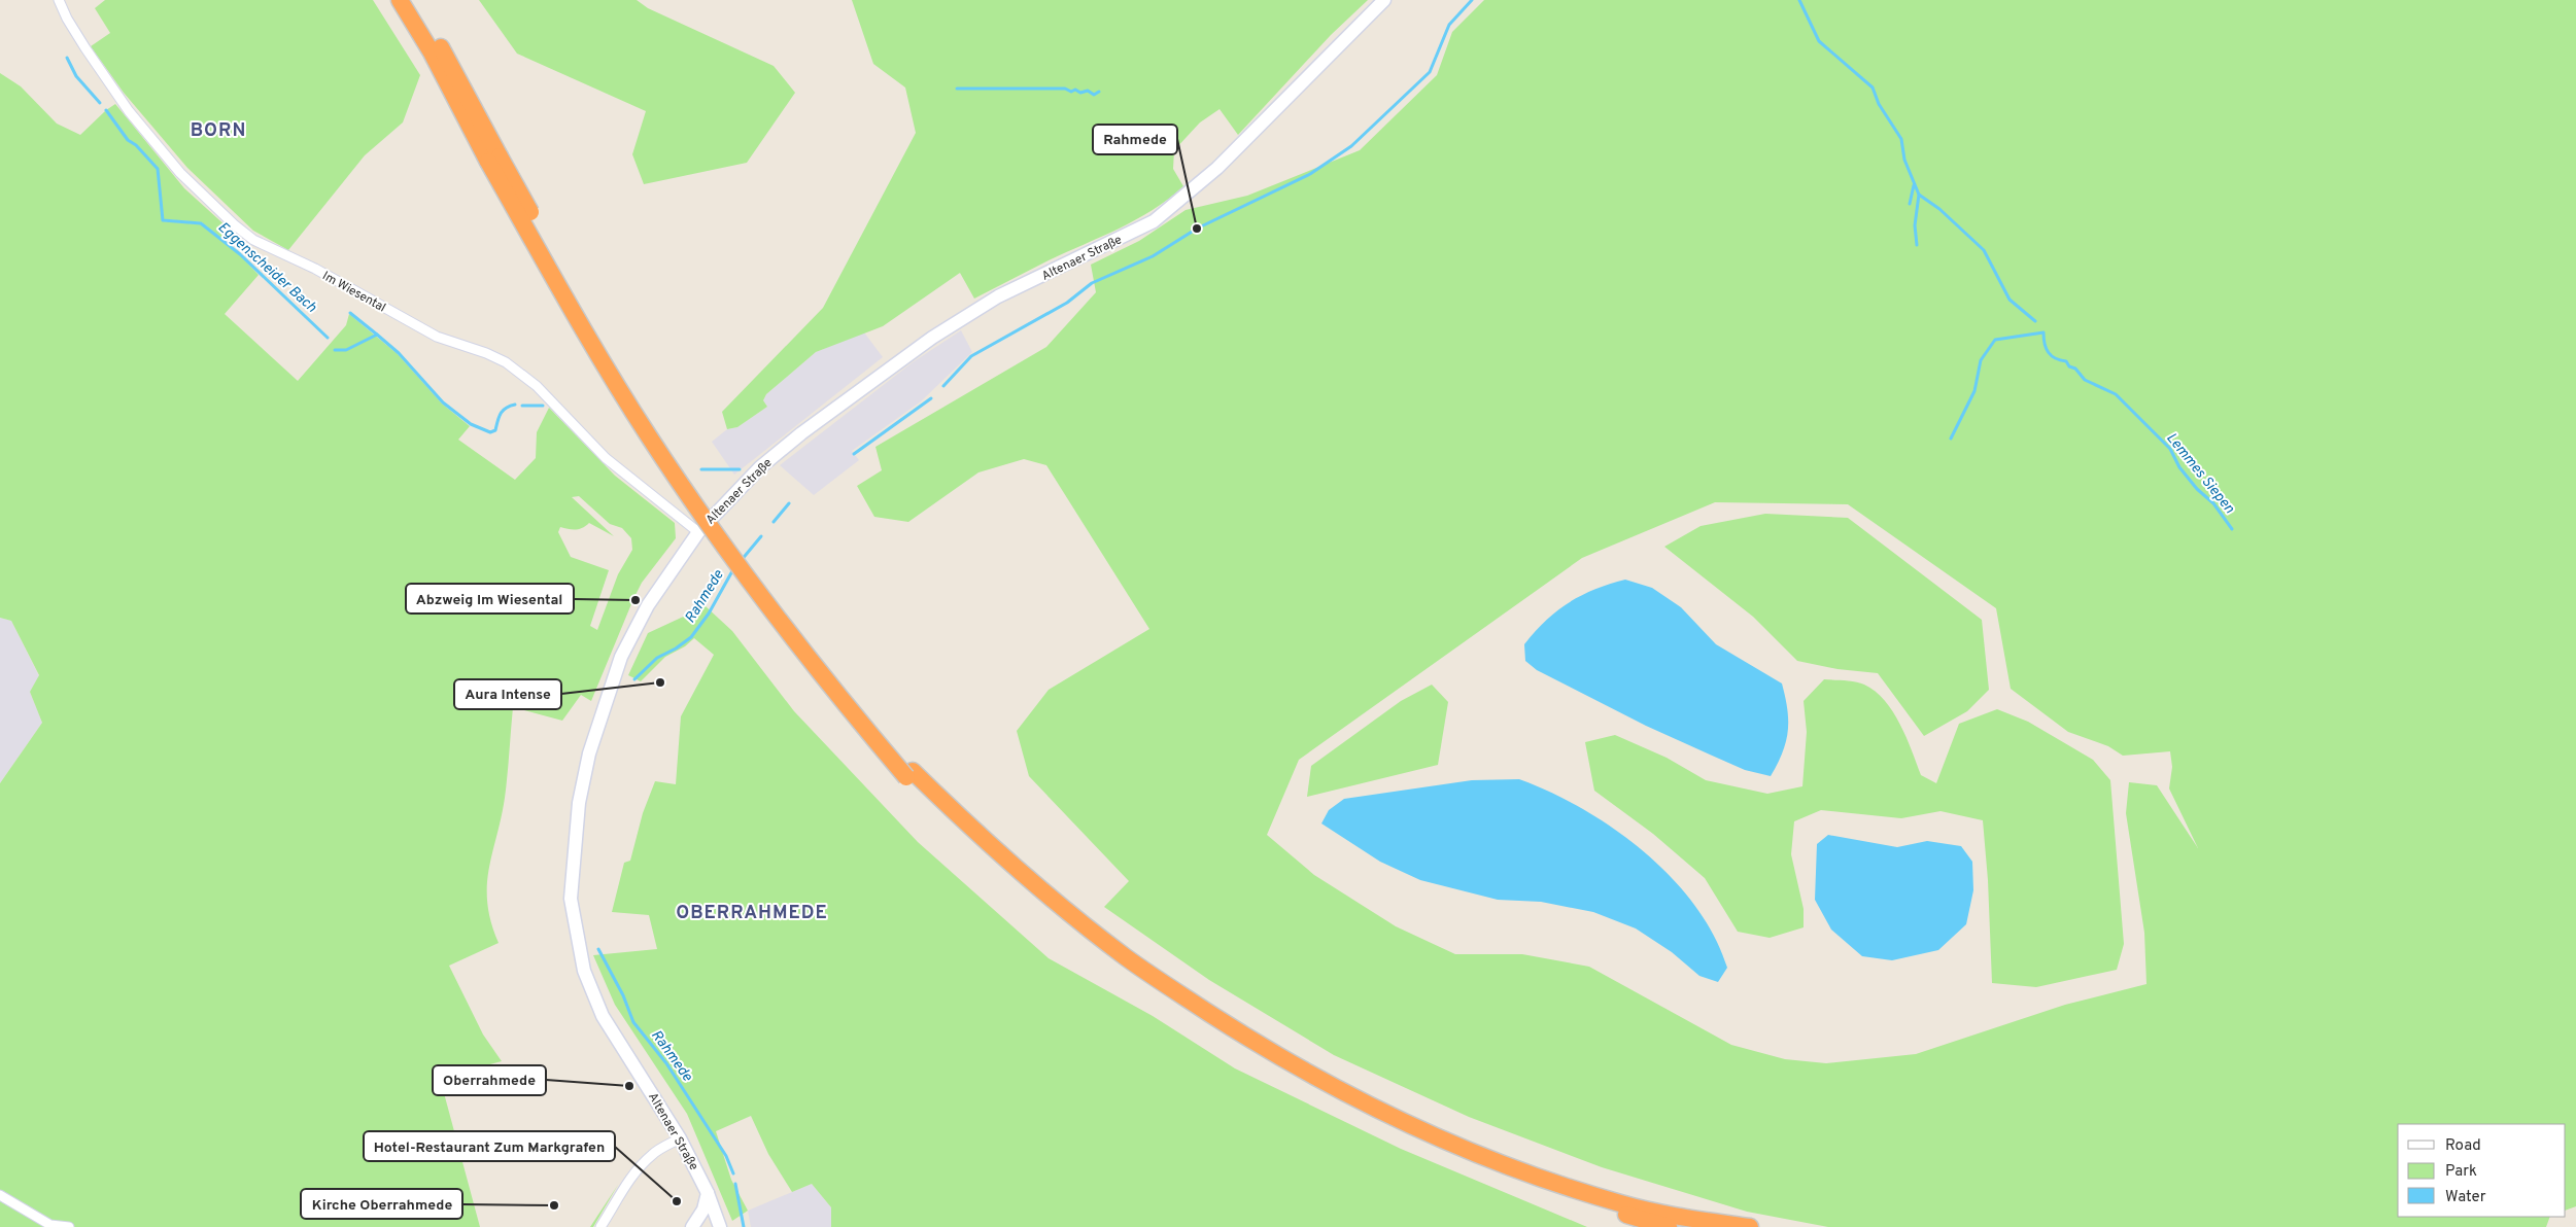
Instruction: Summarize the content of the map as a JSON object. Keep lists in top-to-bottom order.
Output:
{
  "streets": {
    "main road": ["Altenaer Straße"],
    "street": ["Im Wiesental"]
  },
  "crossings": [
    ["Altenaer Straße", "Im Wiesental"]
  ],
  "districts": ["BORN", "OBERRAHMEDE"],
  "water": ["Eggenscheider Bach", "Lemmes Siepen", "Rahmede"],
  "places": [
    "Rahmede",
    "Abzweig Im Wiesental",
    "Aura Intense",
    "Oberrahmede",
    "Hotel-Restaurant Zum Markgrafen",
    "Kirche Oberrahmede"
  ],
  "legend": ["Road", "Park", "Water"]
}
